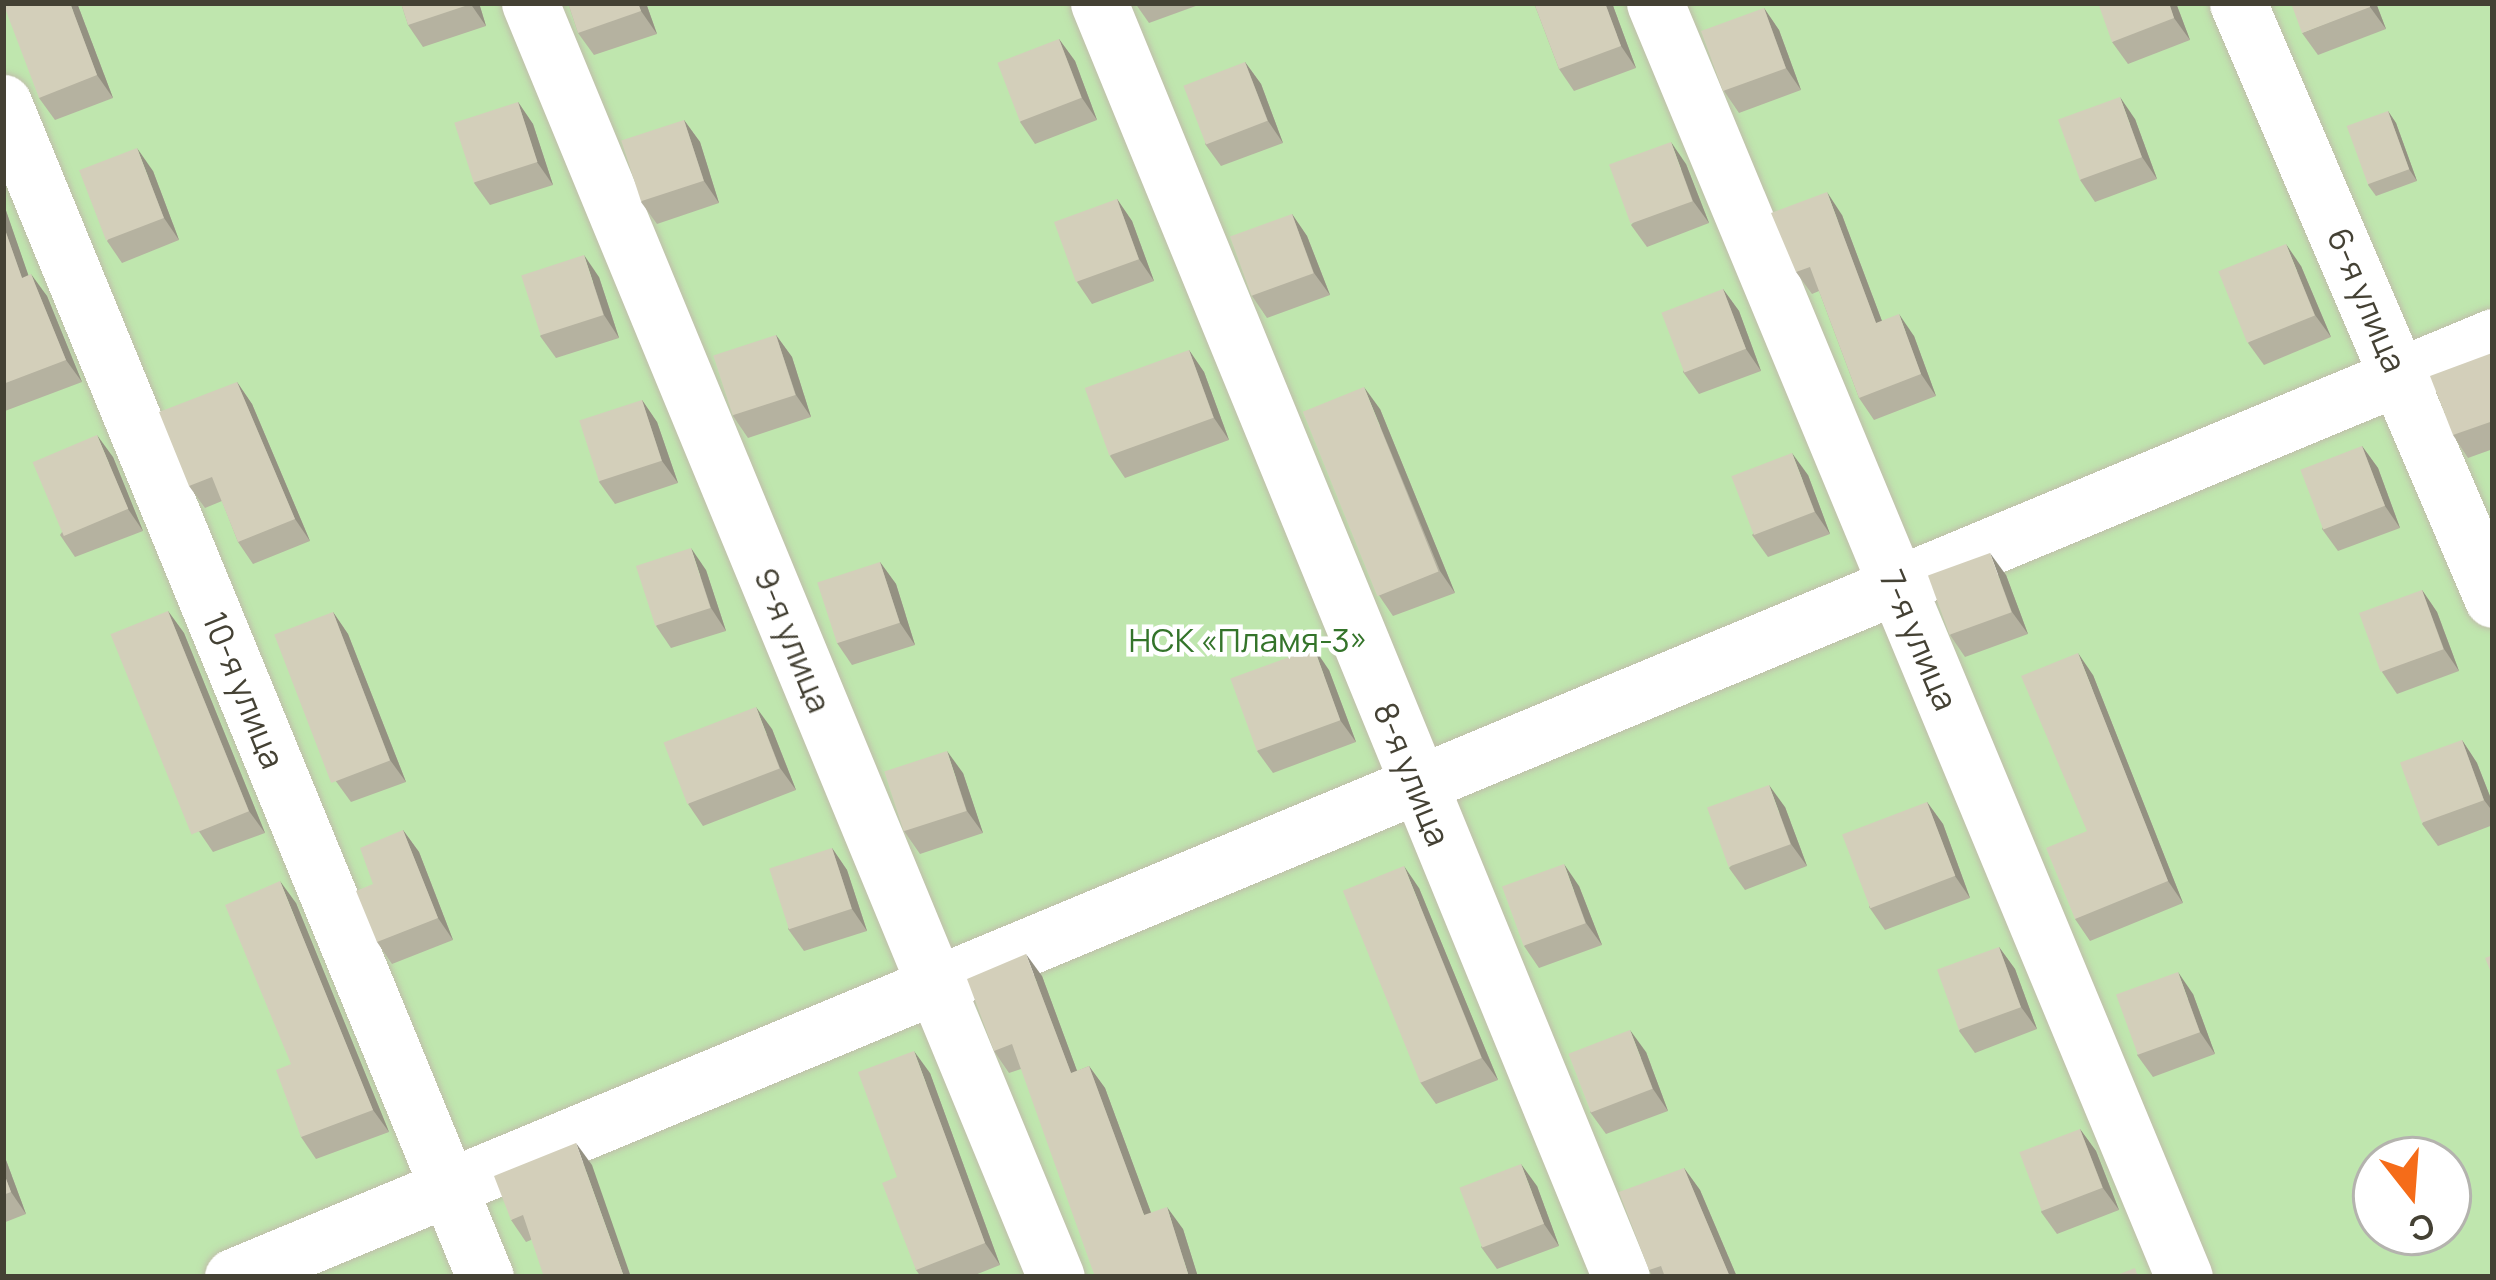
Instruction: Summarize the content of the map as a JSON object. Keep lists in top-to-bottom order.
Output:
{
  "streets": {
    "street": [
      "6-я улица",
      "9-я улица",
      "7-я улица",
      "10-я улица",
      "8-я улица"
    ]
  },
  "parks": ["НСК «Пламя-3»"],
  "north": "bottom"
}
